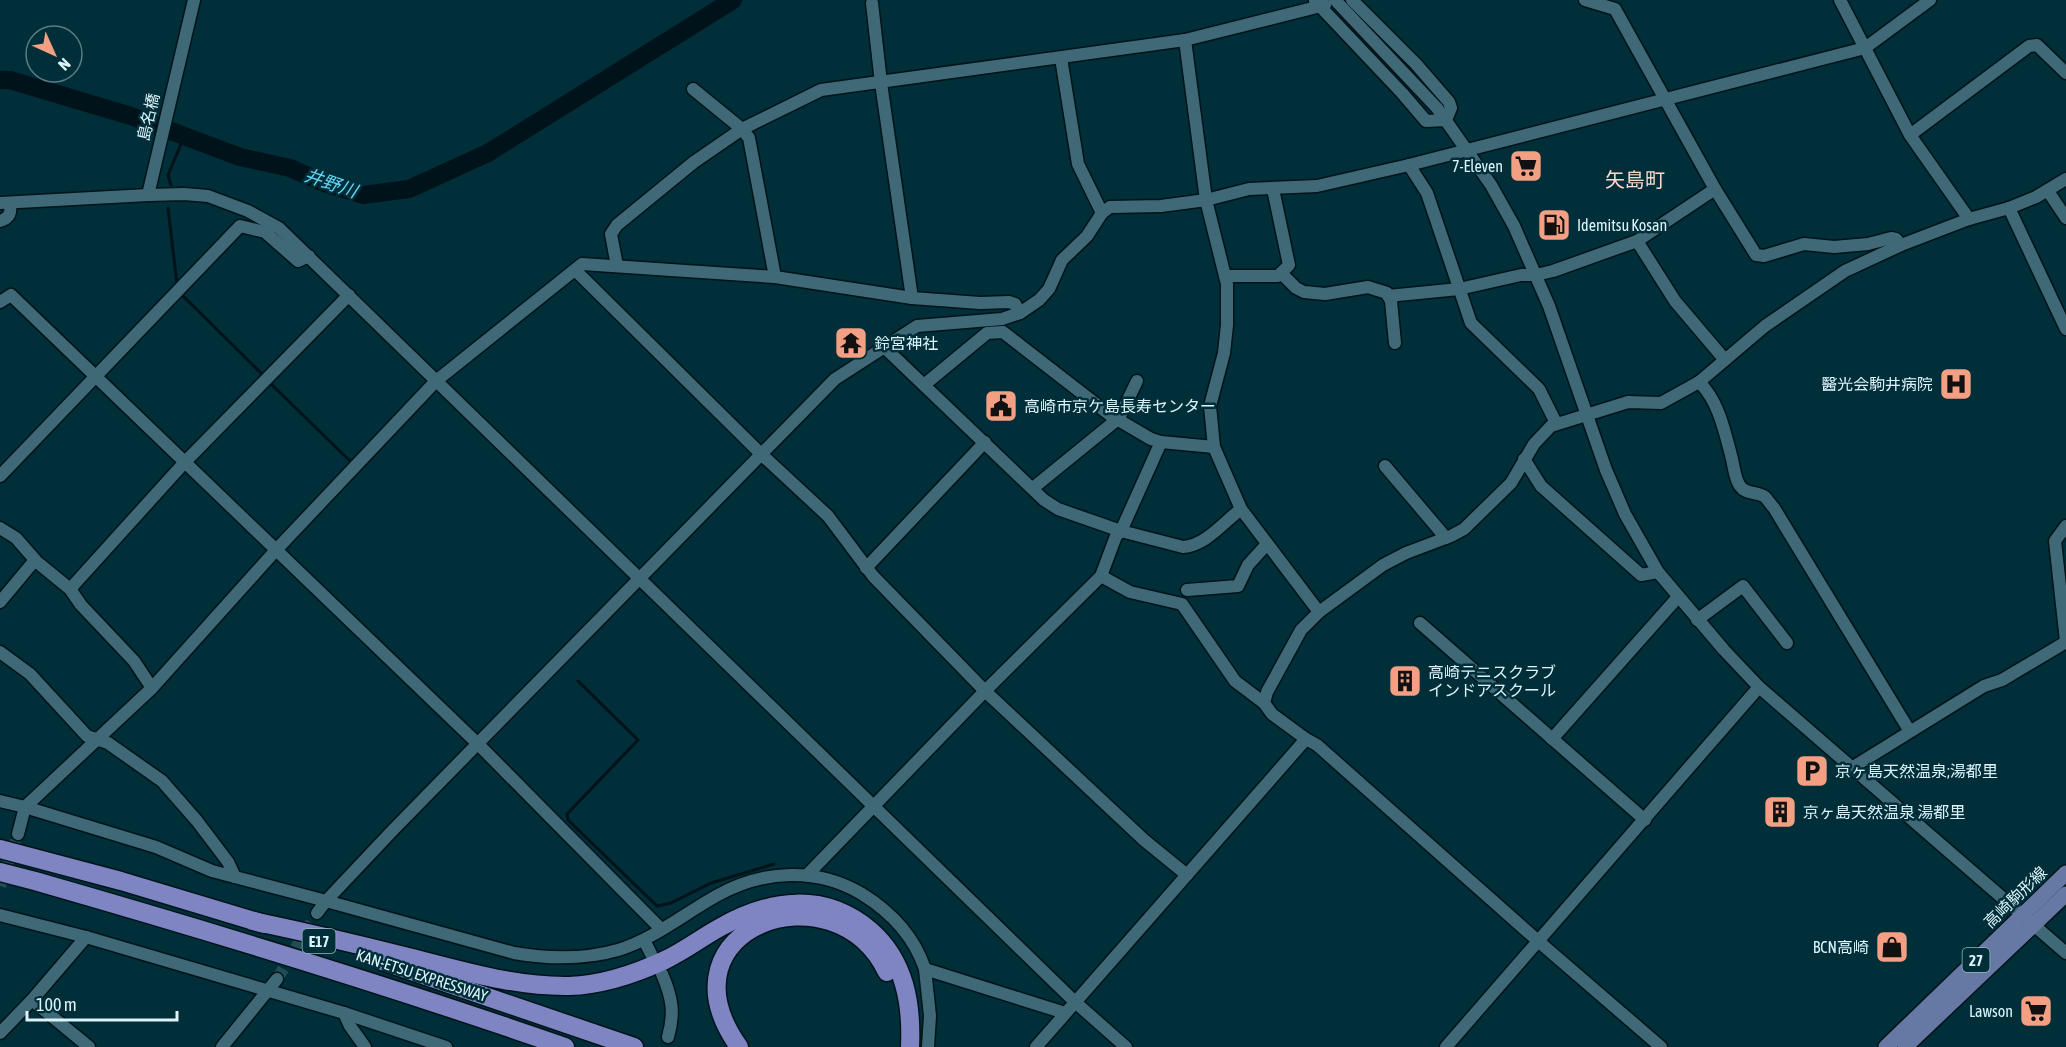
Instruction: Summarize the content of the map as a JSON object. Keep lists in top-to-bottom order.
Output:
{
  "streets": {
    "highway": ["E17", "KAN-ETSU EXPRESSWAY"],
    "main road": ["高崎駒形線", "27"],
    "street": ["島名橋"]
  },
  "districts": ["矢島町"],
  "water": ["井野川"],
  "places": {
    "supermarket": ["7-Eleven", "Lawson"],
    "fuel station": ["Idemitsu Kosan"],
    "temple": ["鈴宮神社"],
    "hospital": ["醫光会駒井病院"],
    "public building": ["高崎市京ケ島長寿センター"],
    "building": ["高崎テニスクラブ インドアスクール", "京ヶ島天然温泉 湯都里"],
    "parking": ["京ヶ島天然温泉;湯都里"],
    "shop": ["BCN高崎"]
  },
  "scale_bar": "100 m",
  "north": "bottom right"
}
